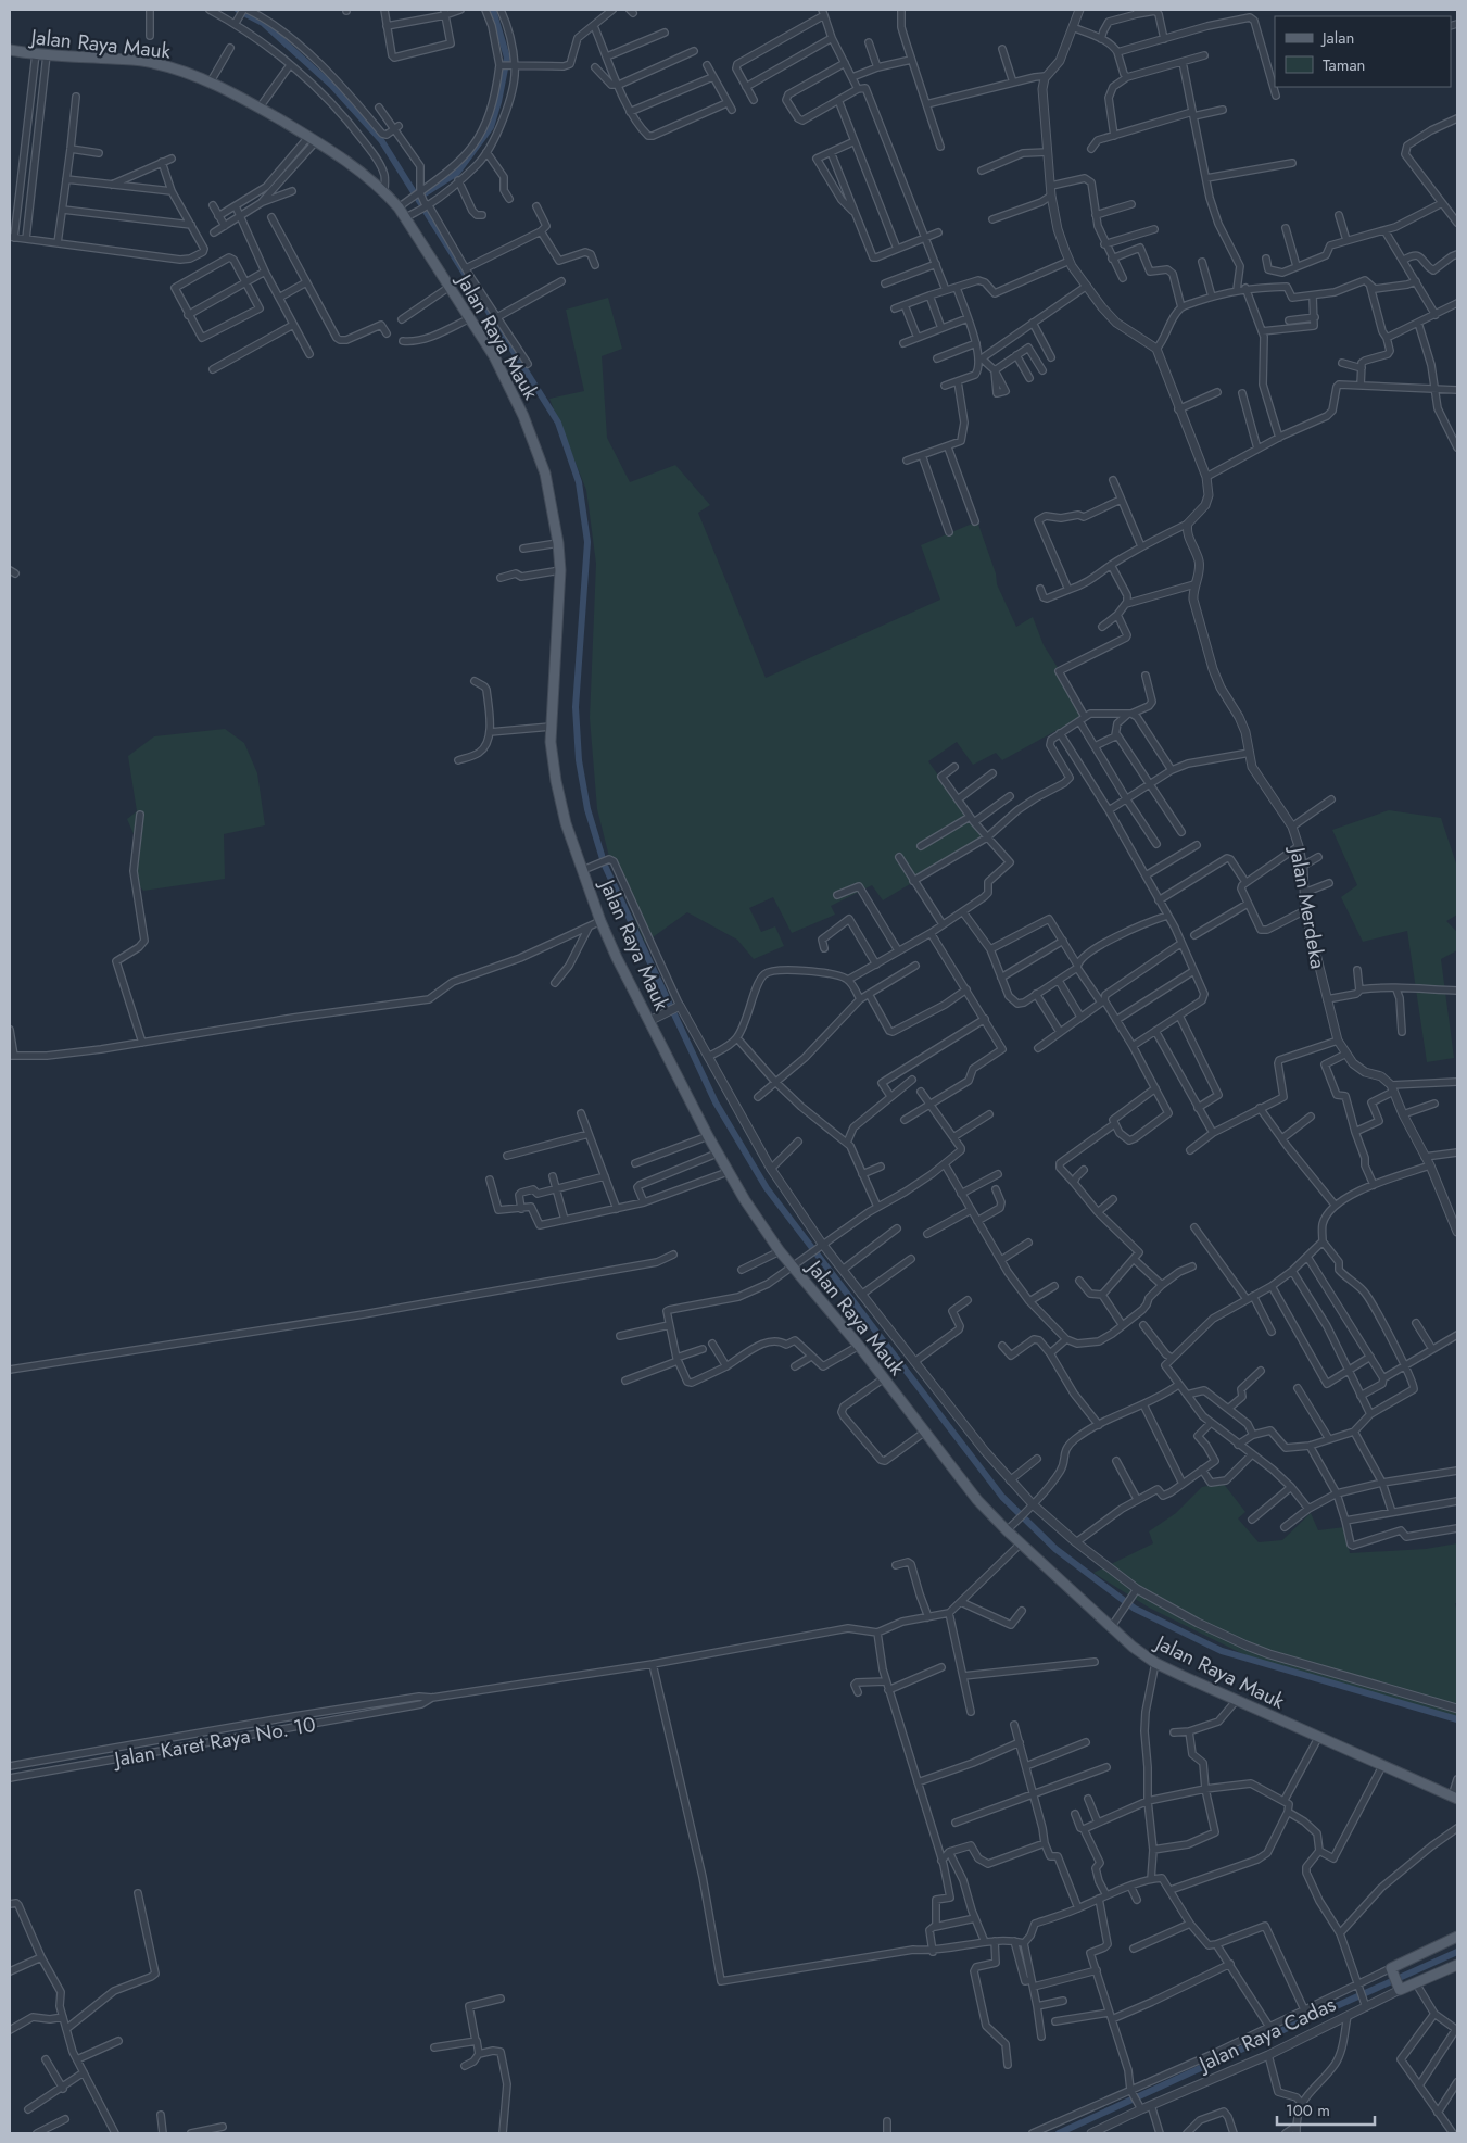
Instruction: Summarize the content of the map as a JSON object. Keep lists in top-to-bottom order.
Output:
{
  "streets": {
    "main road": ["Jalan Raya Mauk", "Jalan Raya Cadas"],
    "street": ["Jalan Merdeka", "Jalan Karet Raya No. 10"]
  },
  "legend": ["Jalan", "Taman"],
  "scale_bar": "100 m"
}
